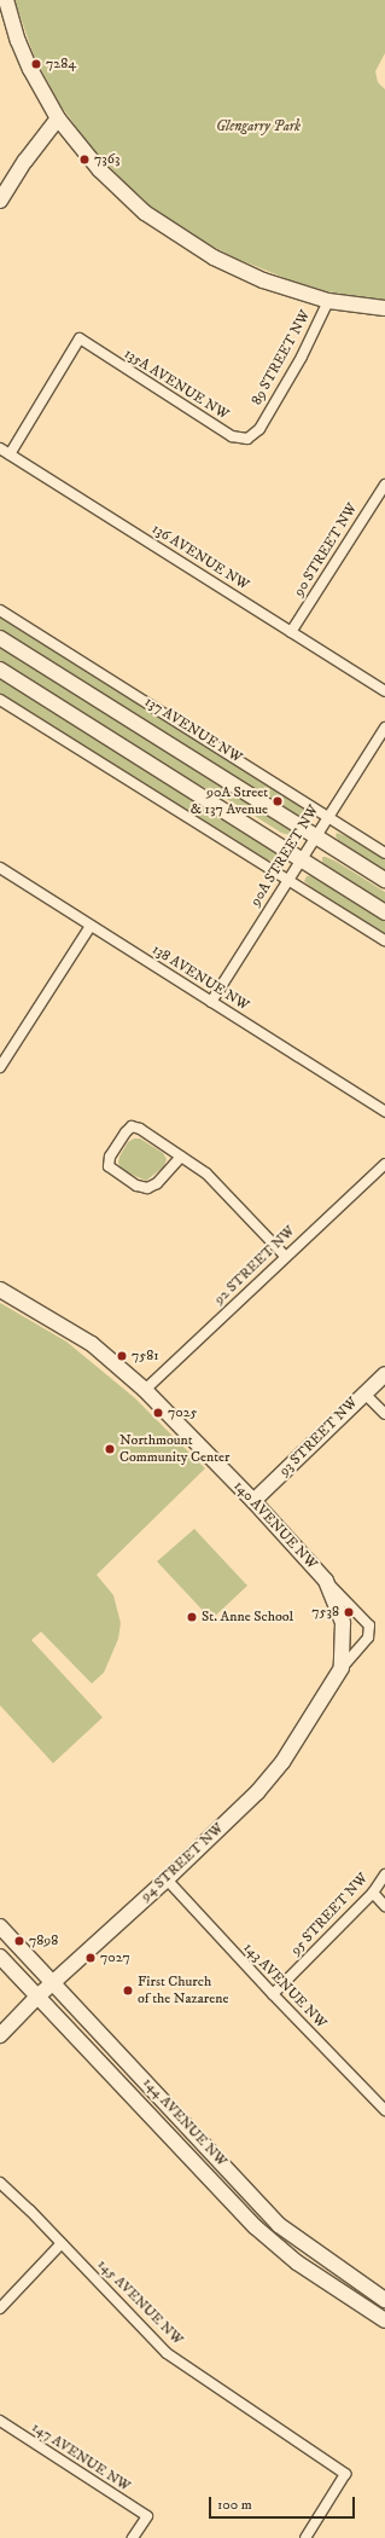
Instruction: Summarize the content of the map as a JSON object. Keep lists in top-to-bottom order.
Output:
{
  "streets": {
    "street": [
      "89 STREET NW",
      "135A AVENUE NW",
      "90 STREET NW",
      "136 AVENUE NW",
      "137 AVENUE NW",
      "90A STREET NW",
      "138 AVENUE NW",
      "92 STREET NW",
      "93 STREET NW",
      "140 AVENUE NW",
      "94 STREET NW",
      "95 STREET NW",
      "143 AVENUE NW",
      "144 AVENUE NW",
      "145 AVENUE NW",
      "147 AVENUE NW"
    ]
  },
  "crossings": [
    ["89 STREET NW", "135A AVENUE NW"],
    ["135A AVENUE NW", "136 AVENUE NW"],
    ["90 STREET NW", "136 AVENUE NW"],
    ["137 AVENUE NW", "90A STREET NW"],
    ["90A STREET NW", "138 AVENUE NW"],
    ["92 STREET NW", "140 AVENUE NW"],
    ["93 STREET NW", "140 AVENUE NW"],
    ["140 AVENUE NW", "94 STREET NW"],
    ["94 STREET NW", "143 AVENUE NW"],
    ["94 STREET NW", "144 AVENUE NW"],
    ["95 STREET NW", "143 AVENUE NW"]
  ],
  "parks": ["Glengarry Park"],
  "places": [
    "7284",
    "7363",
    "90A Street & 137 Avenue",
    "7581",
    "7025",
    "Northmount Community Center",
    "7538",
    "St. Anne School",
    "7898",
    "7027",
    "First Church of the Nazarene"
  ],
  "scale_bar": "100 m"
}
